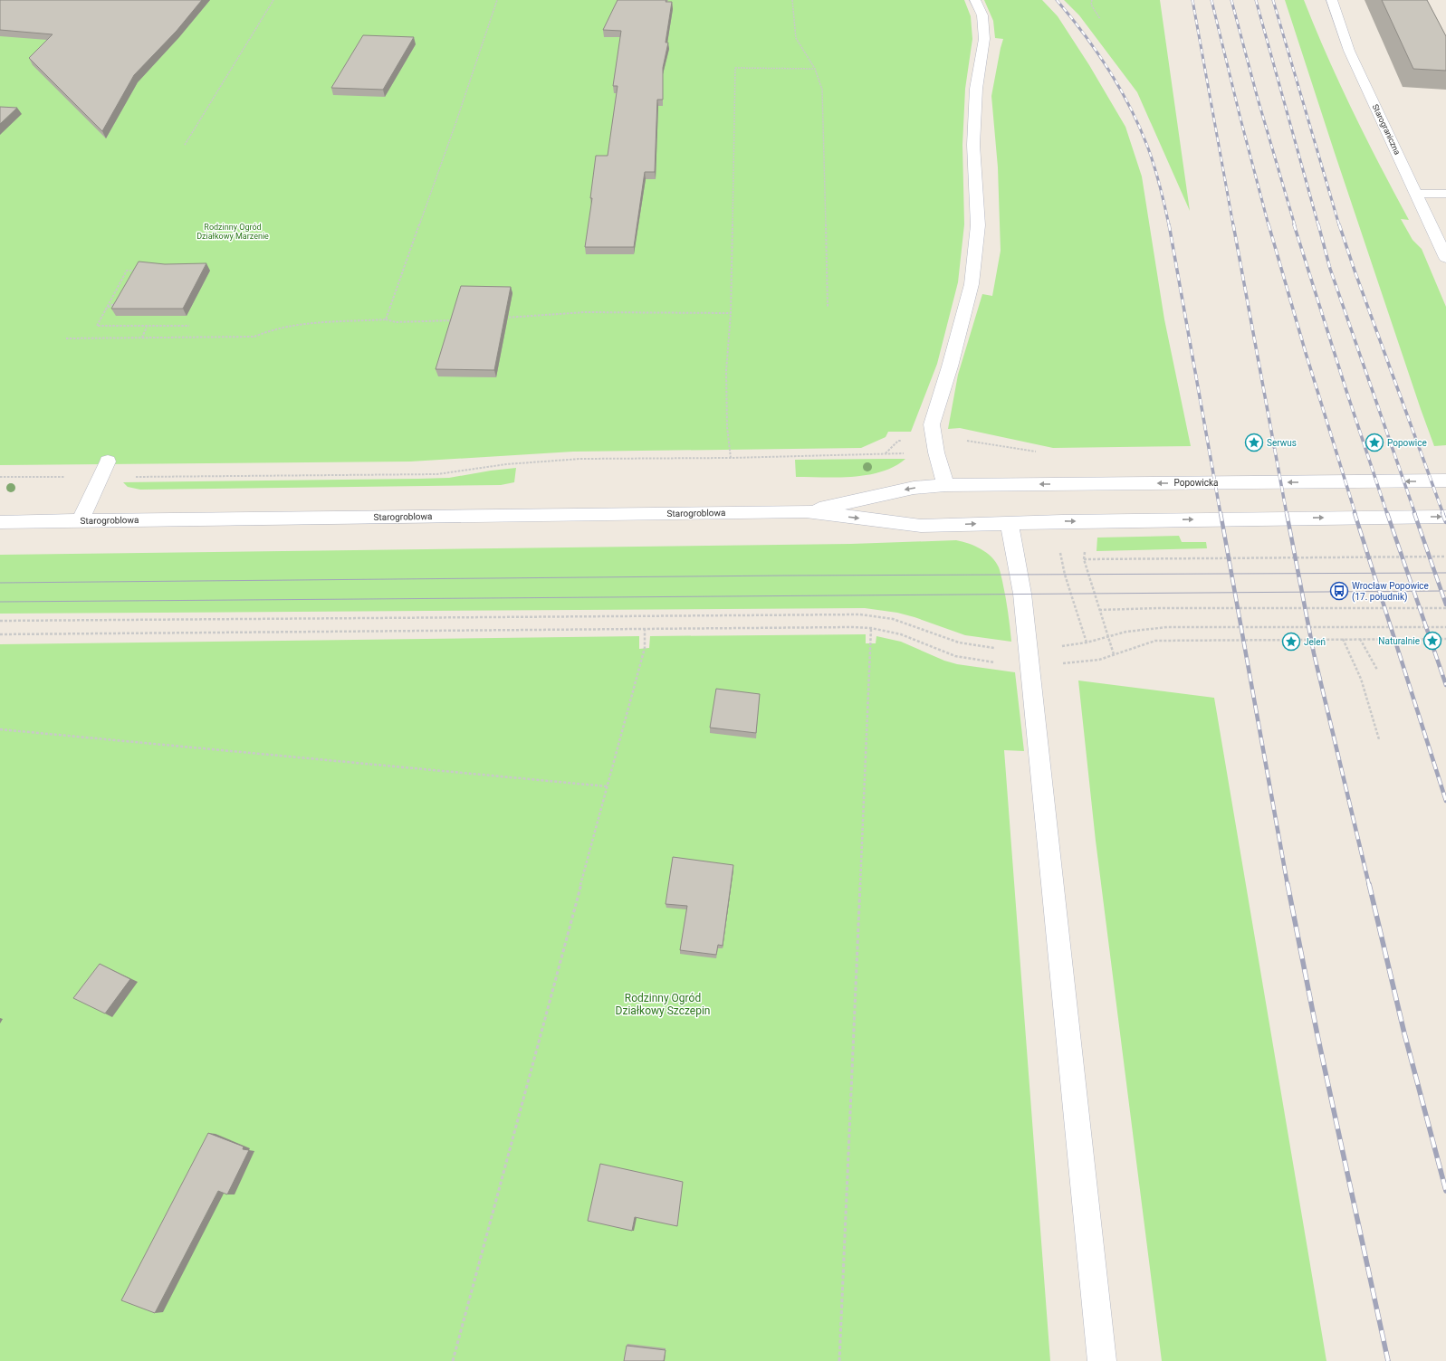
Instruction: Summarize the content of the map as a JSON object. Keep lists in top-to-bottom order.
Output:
{
  "streets": {
    "street": ["Starograniczna", "Popowicka", "Starogroblowa"]
  },
  "crossings": [
    ["Popowicka", "Starogroblowa"]
  ],
  "parks": ["Rodzinny Ogród Działkowy Marzenie", "Rodzinny Ogród Działkowy Szczepin"],
  "places": {
    "place": [
      "Serwus",
      "Popowice",
      "Naturalnie",
      "Jeleń"
    ],
    "bus stop": ["Wrocław Popowice (17. południk)"]
  }
}
